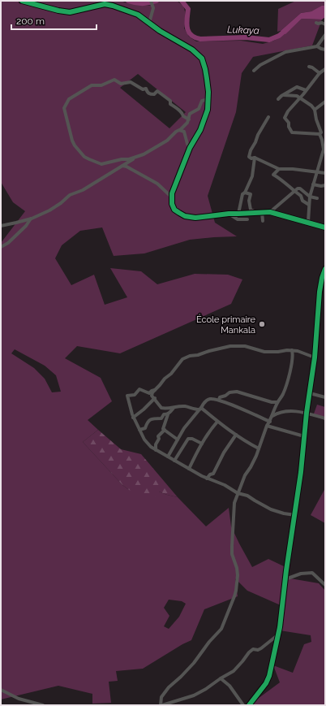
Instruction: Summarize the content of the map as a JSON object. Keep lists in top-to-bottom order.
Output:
{
  "water": ["Lukaya"],
  "places": ["École primaire Mankala"],
  "scale_bar": "200 m"
}
